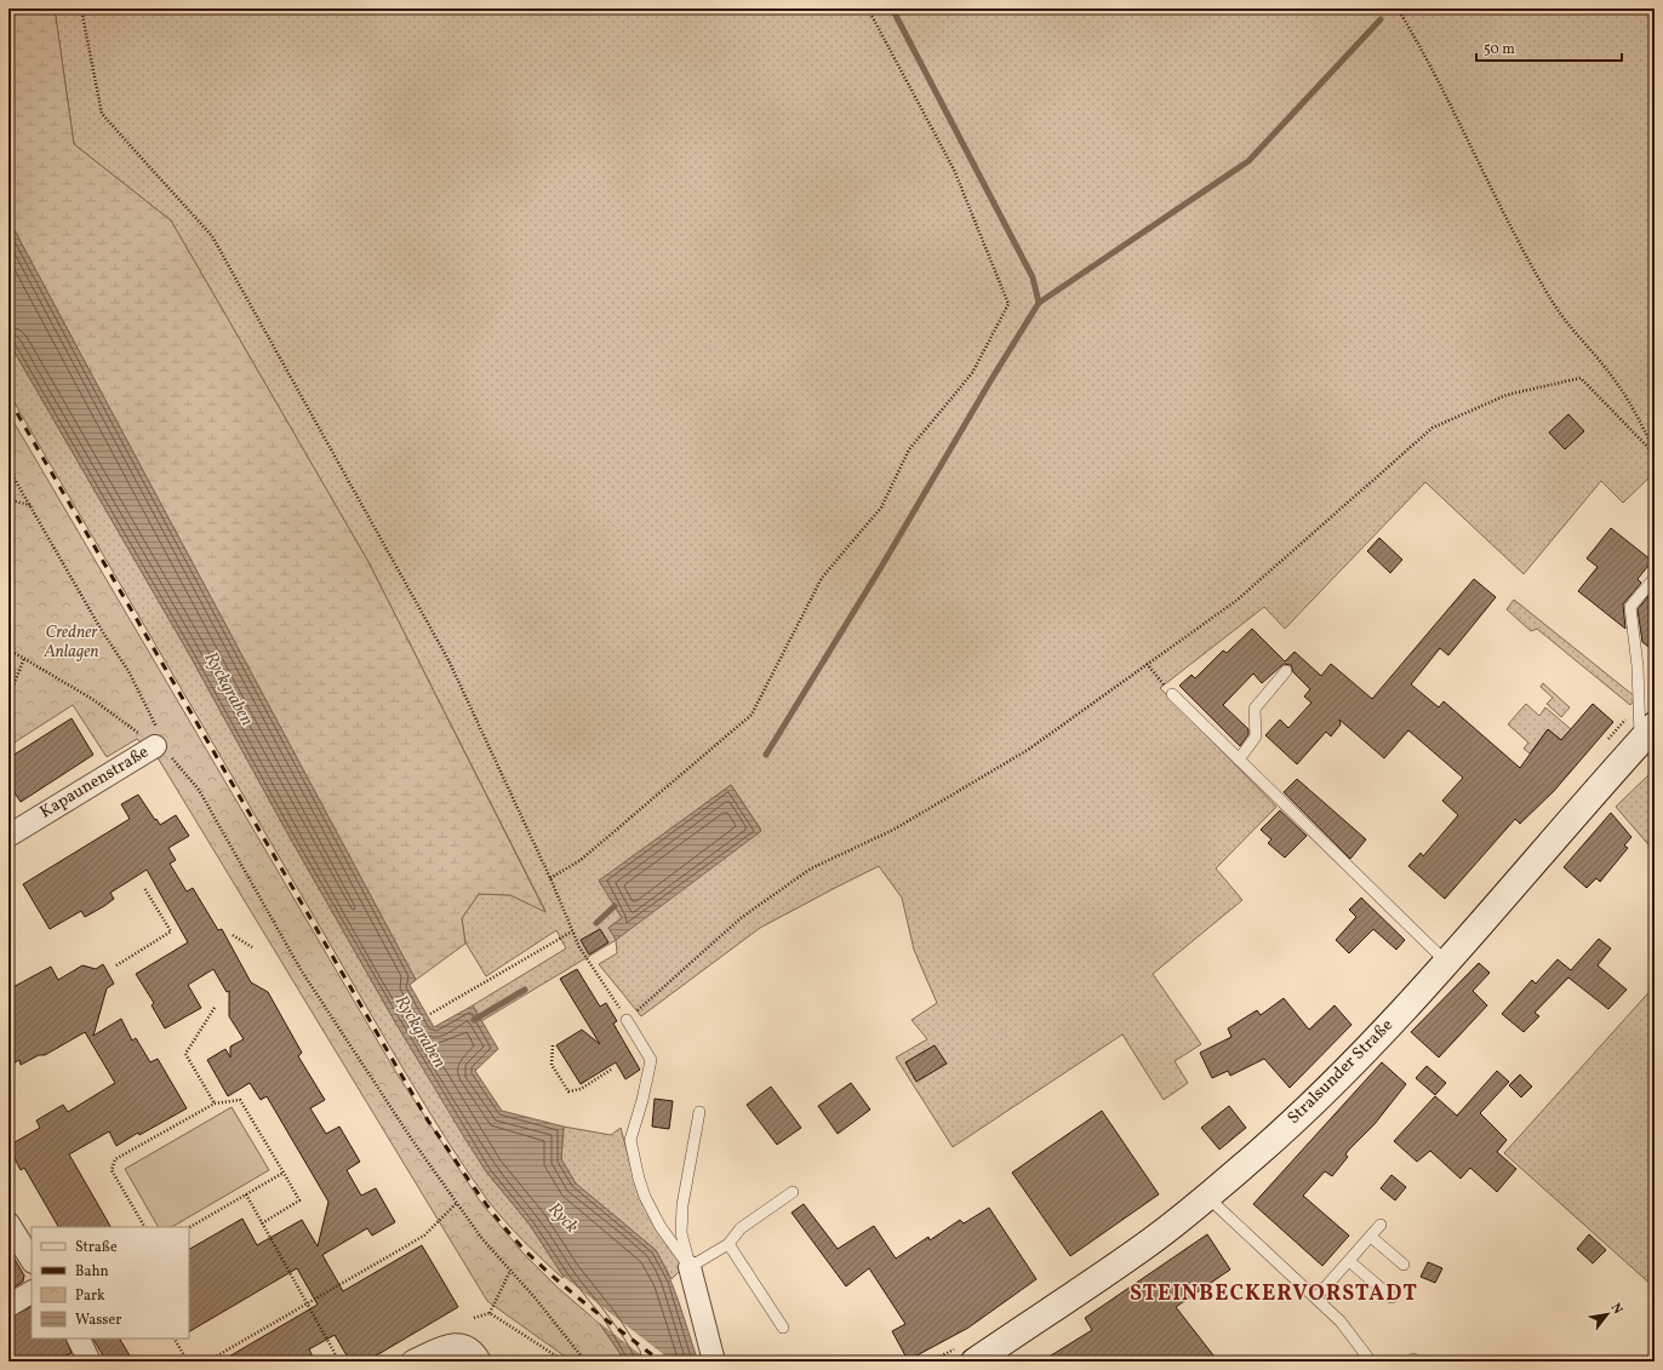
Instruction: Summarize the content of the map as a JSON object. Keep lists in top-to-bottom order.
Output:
{
  "streets": {
    "main road": ["Stralsunder Straße"],
    "street": ["Kapaunenstraße"]
  },
  "districts": ["STEINBECKERVORSTADT"],
  "water": ["Ryckgraben", "Ryck"],
  "parks": ["Credner Anlagen"],
  "legend": [
    "Straße",
    "Bahn",
    "Park",
    "Wasser"
  ],
  "scale_bar": "50 m",
  "north": "top right"
}
